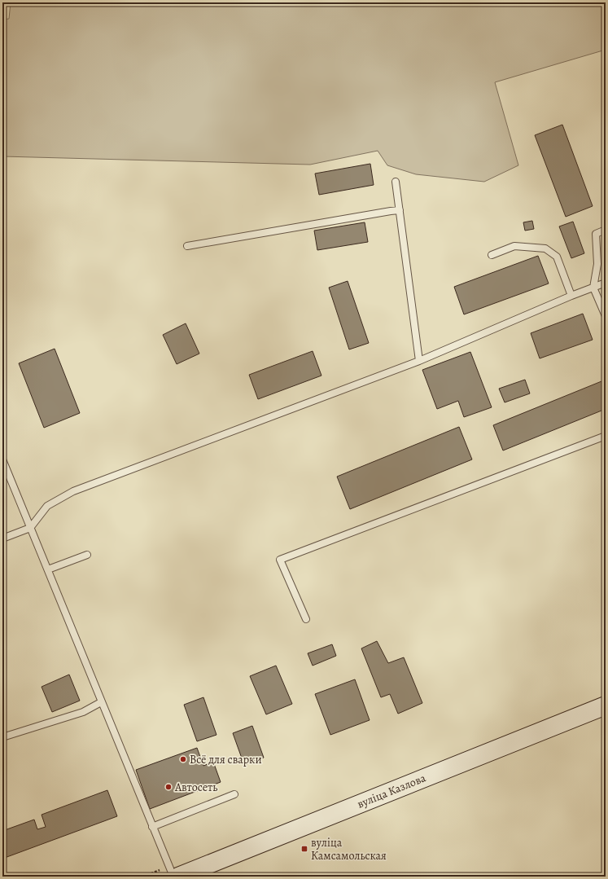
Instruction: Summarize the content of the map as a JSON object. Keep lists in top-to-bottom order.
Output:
{
  "streets": {
    "main road": ["вуліца Казлова"]
  },
  "places": {
    "other": ["Всё для сварки", "Автосеть"],
    "transit": ["вуліца Камсамольская"]
  }
}
